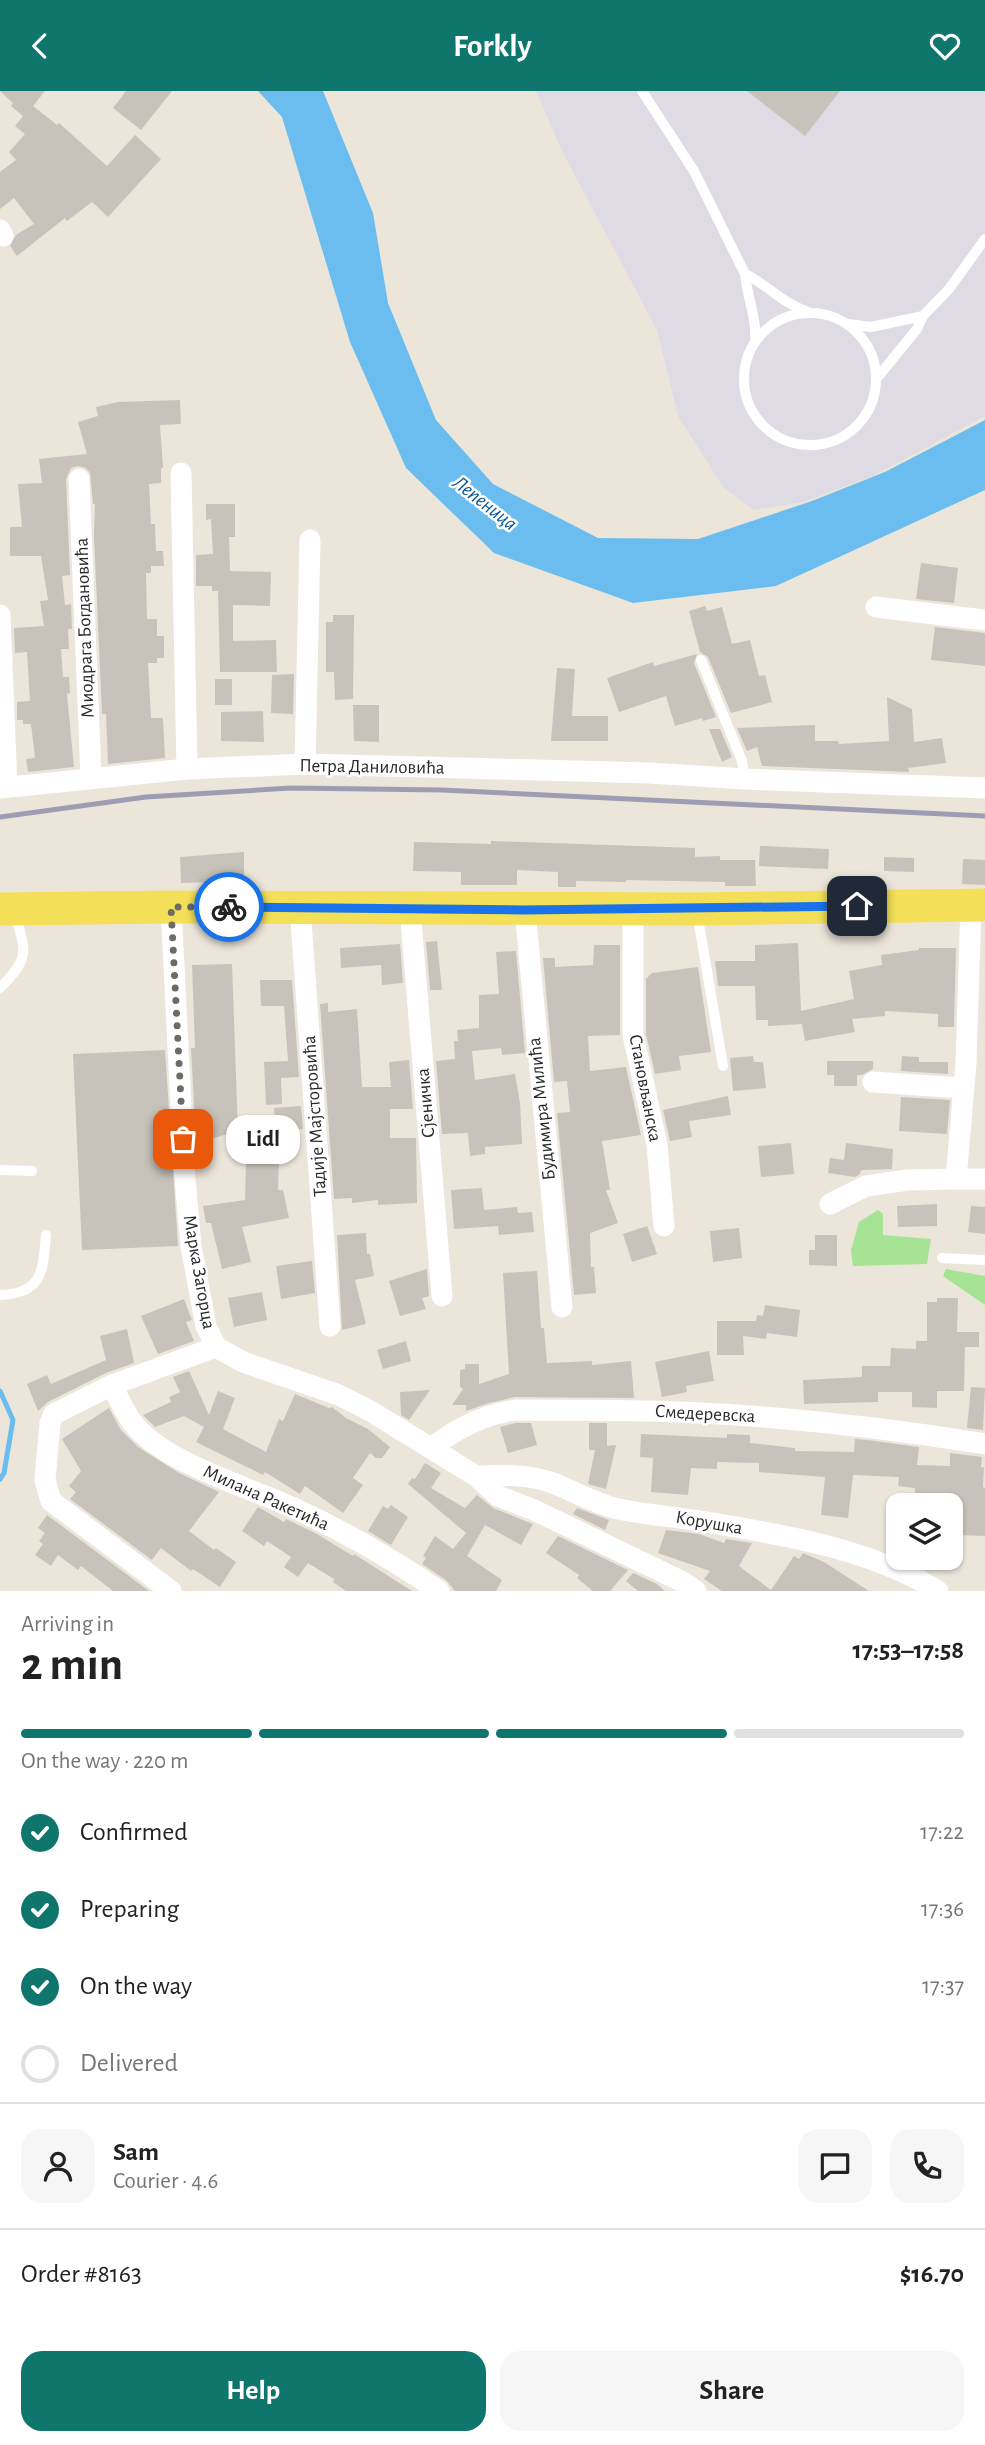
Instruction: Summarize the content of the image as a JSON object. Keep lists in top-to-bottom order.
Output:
{
  "streets": {
    "street": [
      "Миодрага Богдановића",
      "Петра Даниловића",
      "Становљанска",
      "Сјеничка",
      "Будимира Милића",
      "Тадије Мајсторовића",
      "Марка Загорца",
      "Смедеревска",
      "Милана Ракетића",
      "Корушка"
    ]
  },
  "crossings": [
    ["Миодрага Богдановића", "Петра Даниловића"],
    ["Марка Загорца", "Милана Ракетића"]
  ],
  "water": ["Лепеница"],
  "places": ["Lidl"],
  "page": {
    "header": "Forkly",
    "bubble": "Lidl",
    "heading": ["2 min", "Arriving in", "17:53–17:58"],
    "panel": [
      "Sam",
      "Courier · 4.6",
      "Order #8163",
      "$16.70"
    ],
    "bar": "On the way · 220 m",
    "list": [
      ["Confirmed", "17:22"],
      ["Preparing", "17:36"],
      ["On the way", "17:37"],
      "Delivered"
    ],
    "buttons": ["Help", "Share"]
  }
}
